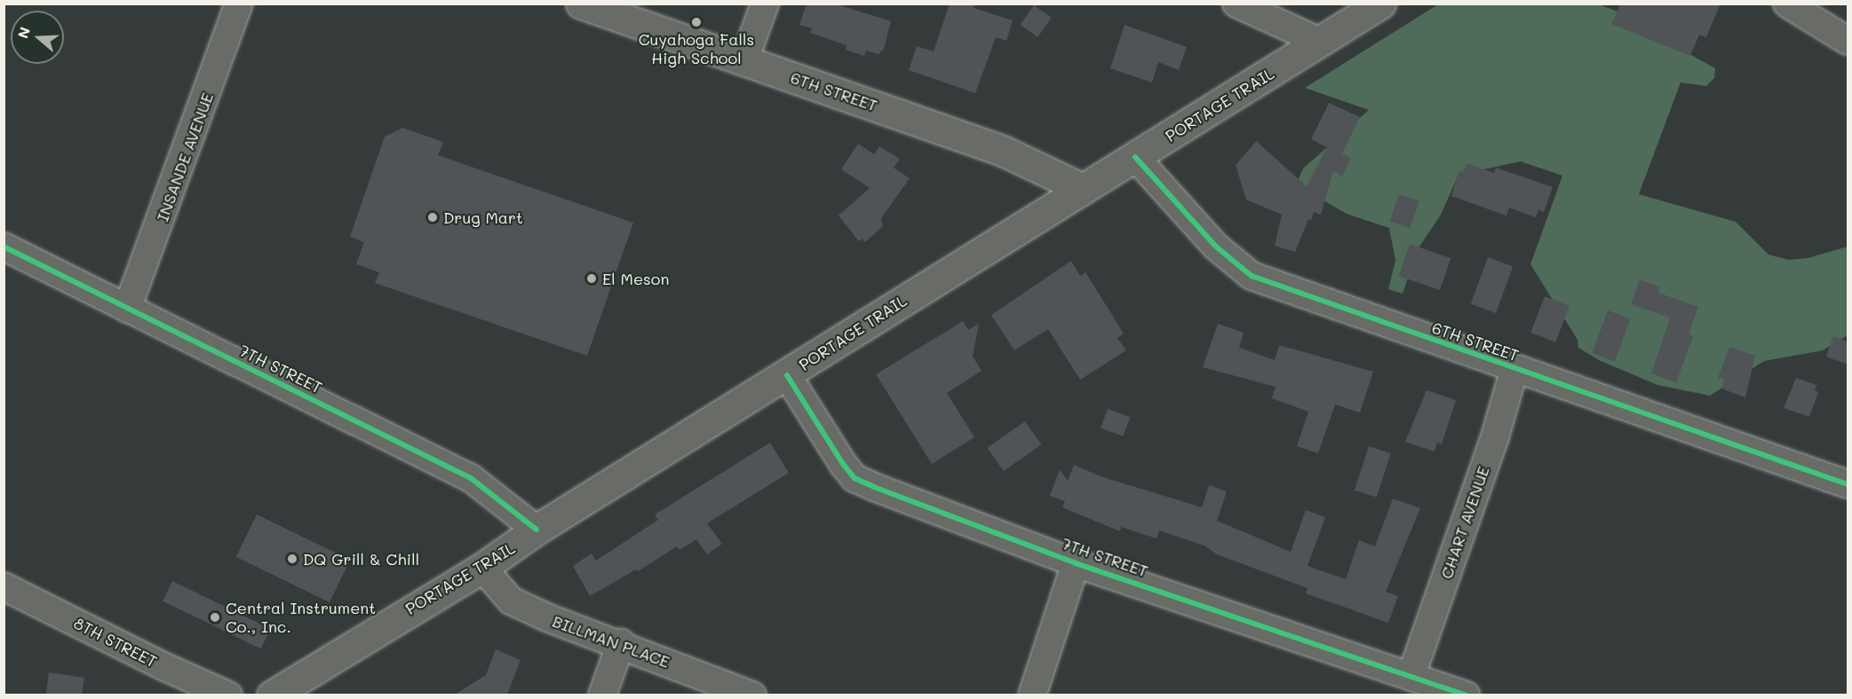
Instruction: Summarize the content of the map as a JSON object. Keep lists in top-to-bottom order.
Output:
{
  "streets": {
    "main road": ["6TH STREET", "PORTAGE TRAIL"],
    "street": [
      "INSANDE AVENUE",
      "7TH STREET",
      "CHART AVENUE",
      "BILLMAN PLACE",
      "8TH STREET"
    ]
  },
  "crossings": [
    ["6TH STREET", "PORTAGE TRAIL"],
    ["6TH STREET", "CHART AVENUE"],
    ["PORTAGE TRAIL", "7TH STREET"],
    ["PORTAGE TRAIL", "BILLMAN PLACE"],
    ["INSANDE AVENUE", "7TH STREET"],
    ["7TH STREET", "CHART AVENUE"]
  ],
  "places": [
    "Cuyahoga Falls High School",
    "Drug Mart",
    "El Meson",
    "DQ Grill & Chill",
    "Central Instrument Co., Inc."
  ],
  "north": "left"
}
